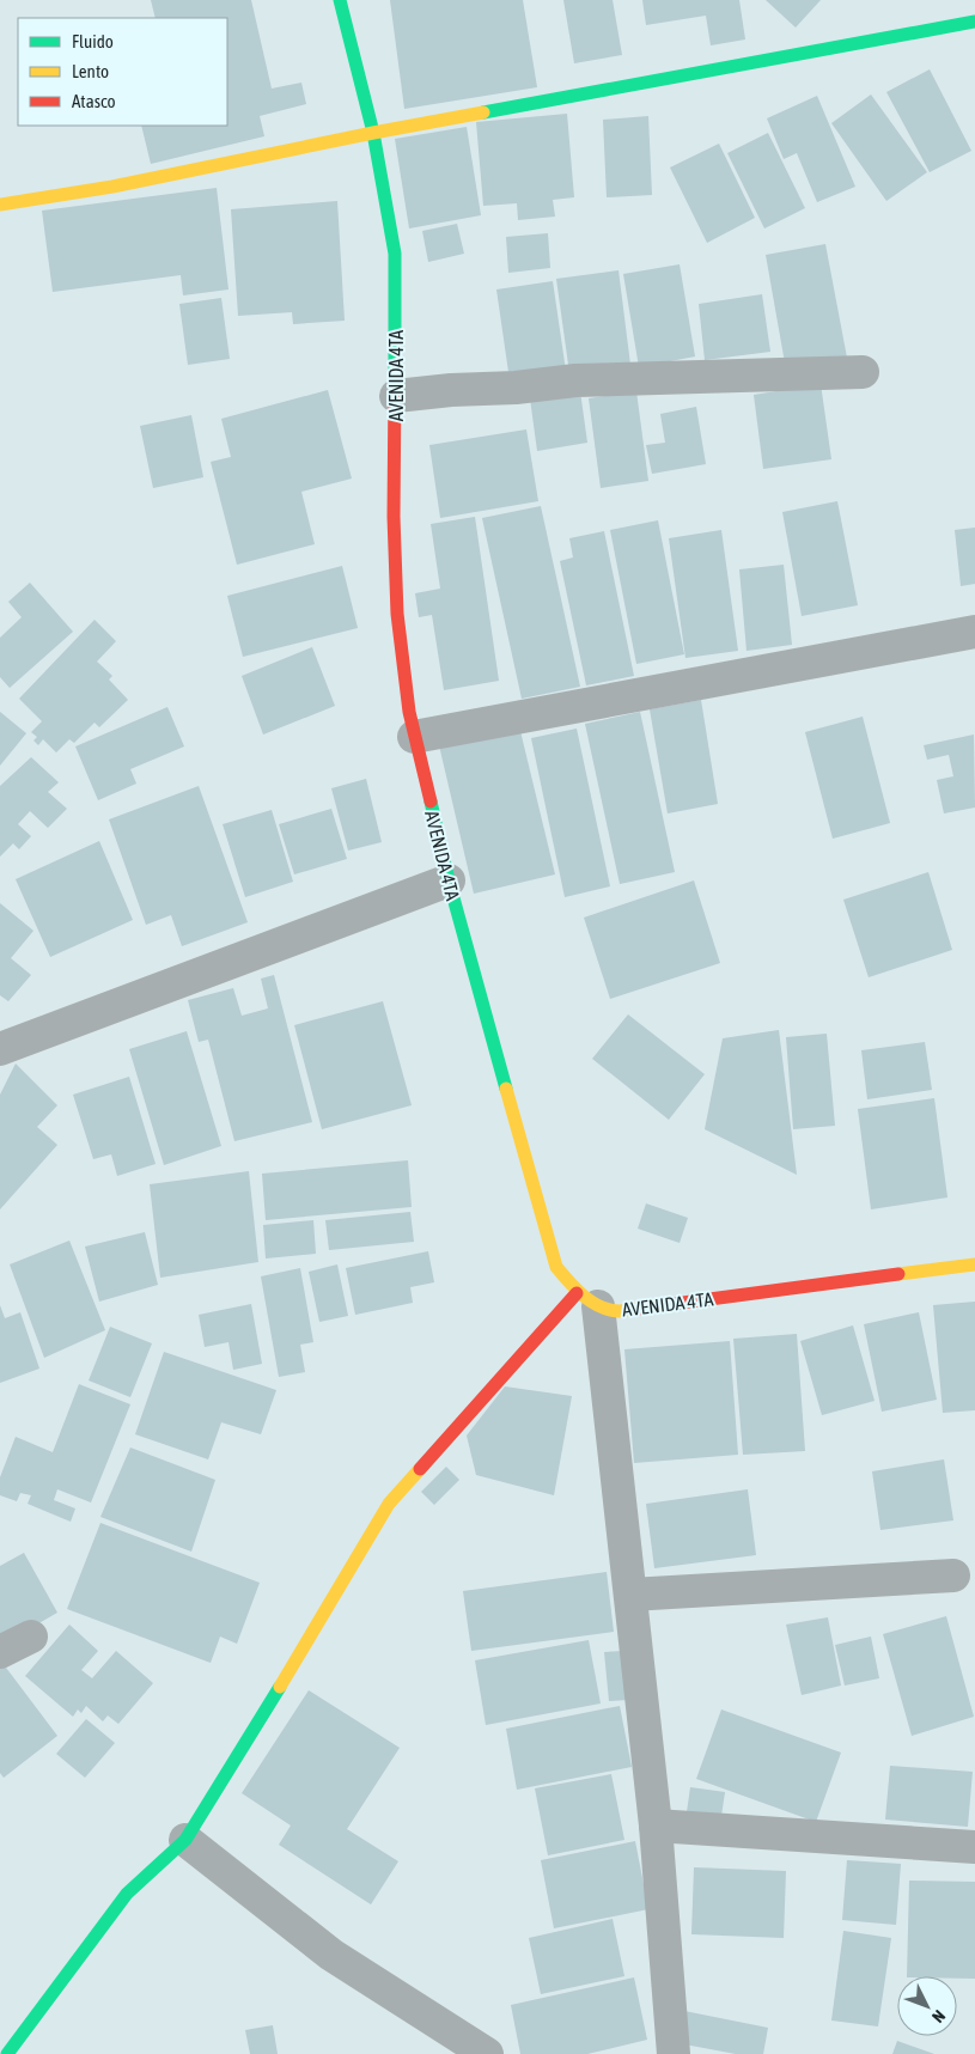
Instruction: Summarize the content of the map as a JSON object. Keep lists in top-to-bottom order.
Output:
{
  "streets": {
    "street": ["AVENIDA 4TA"]
  },
  "legend": ["Fluido", "Lento", "Atasco"],
  "north": "bottom right"
}
